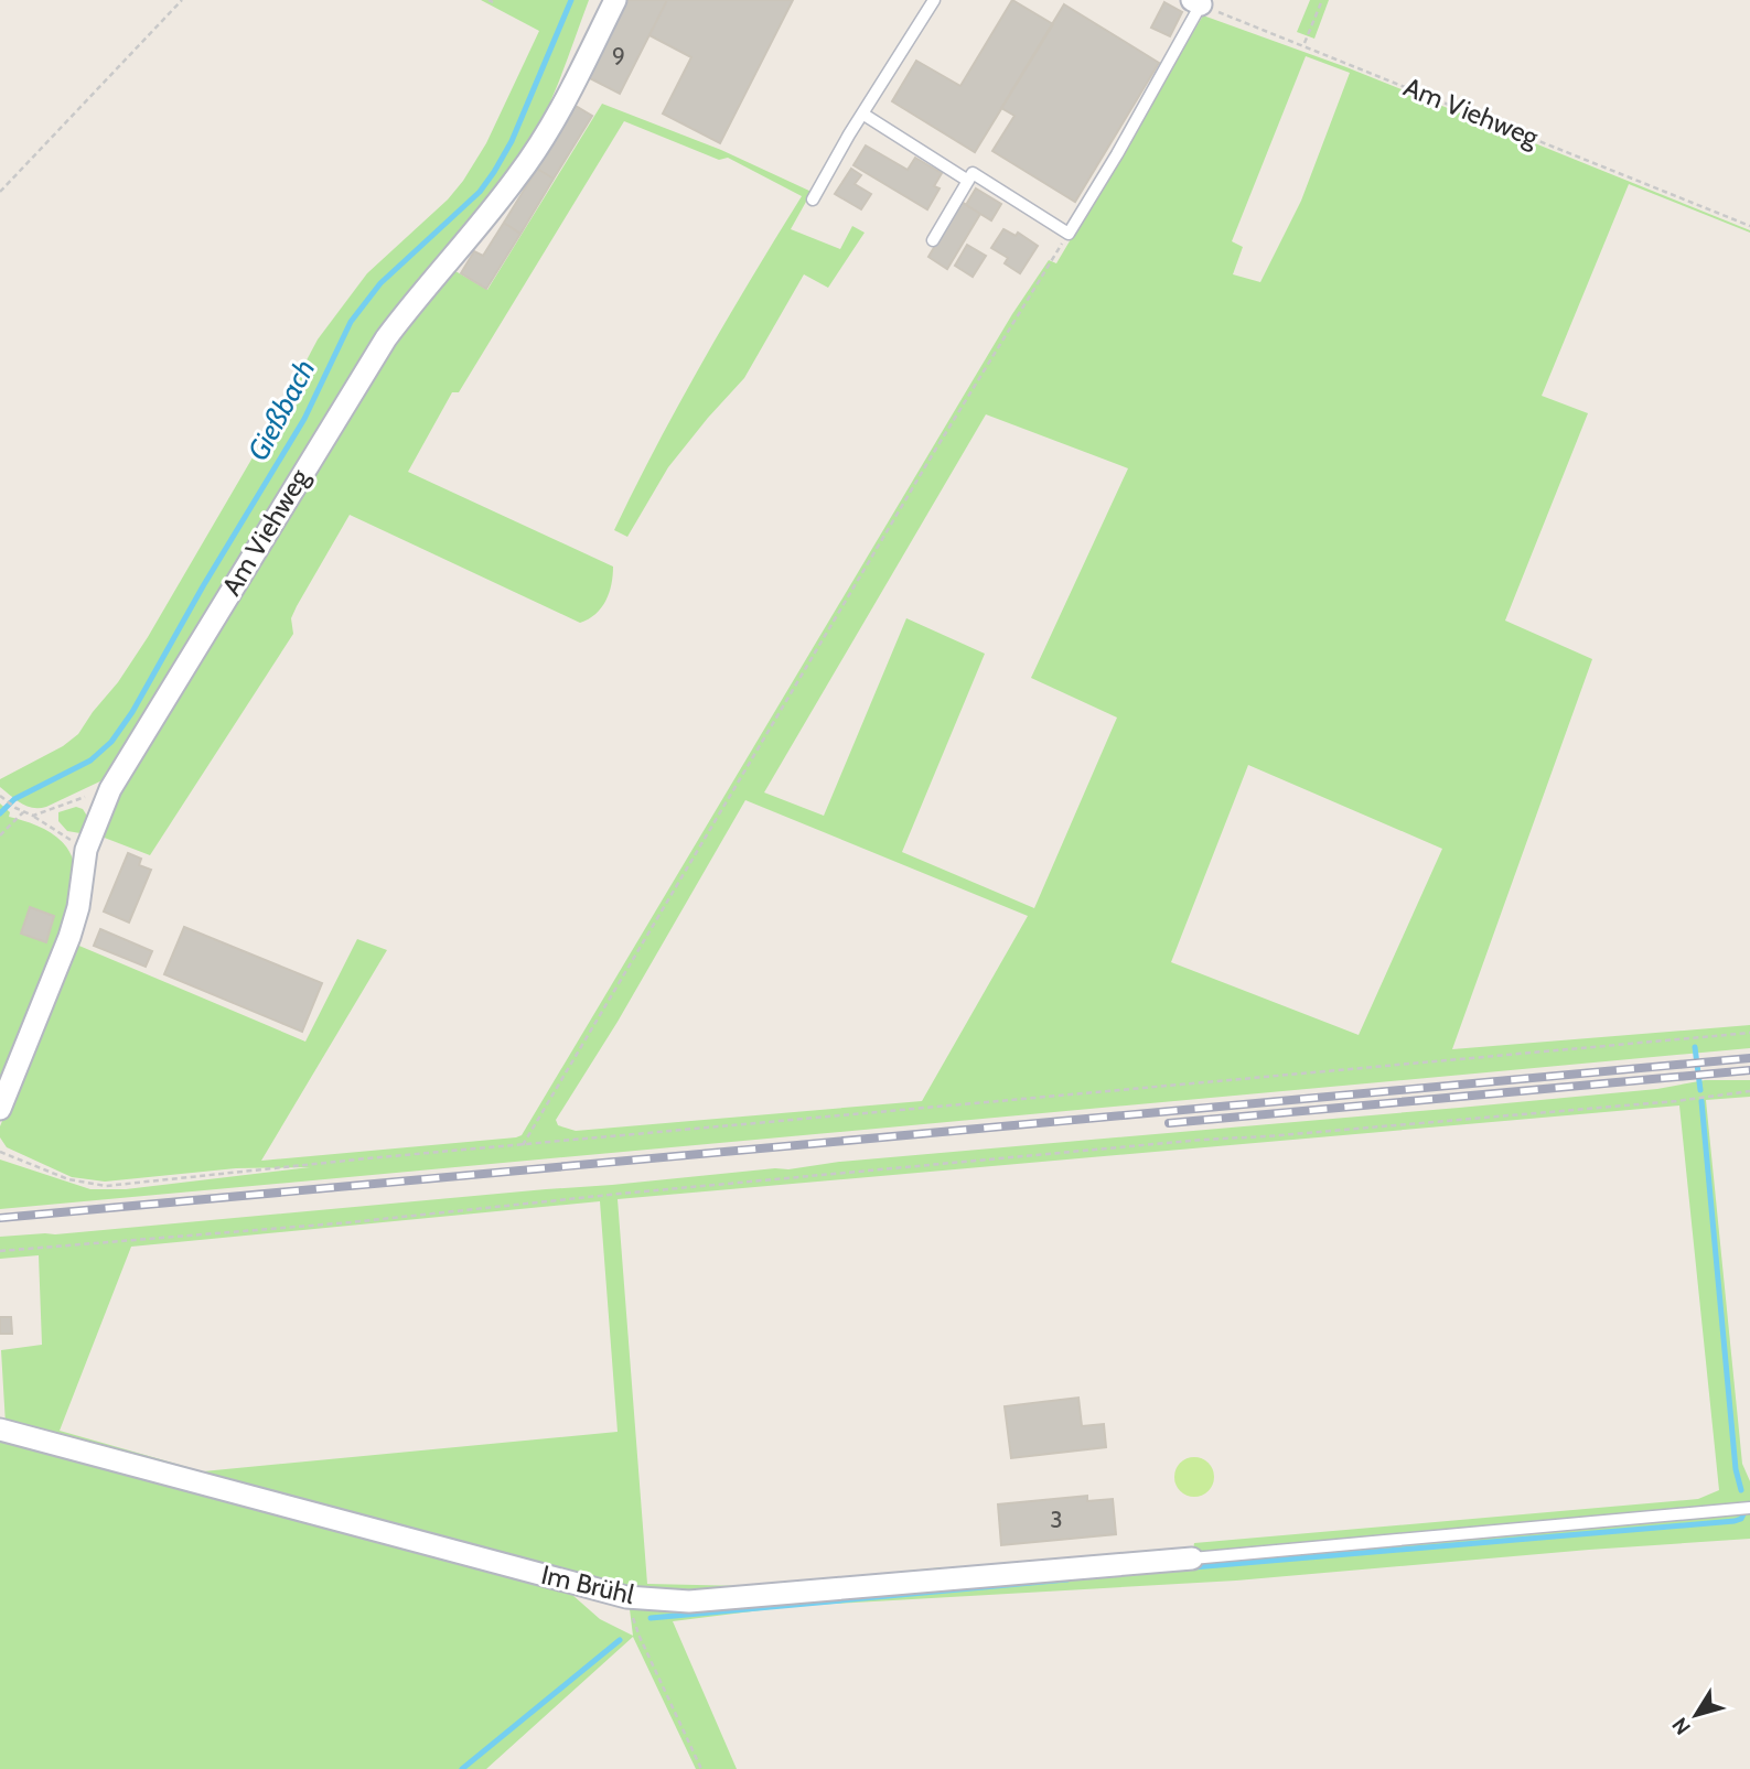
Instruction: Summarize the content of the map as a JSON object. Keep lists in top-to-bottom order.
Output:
{
  "streets": {
    "street": ["Am Viehweg", "Im Brühl"]
  },
  "water": ["Gießbach"],
  "house_numbers": ["9", "3"],
  "north": "bottom left"
}
